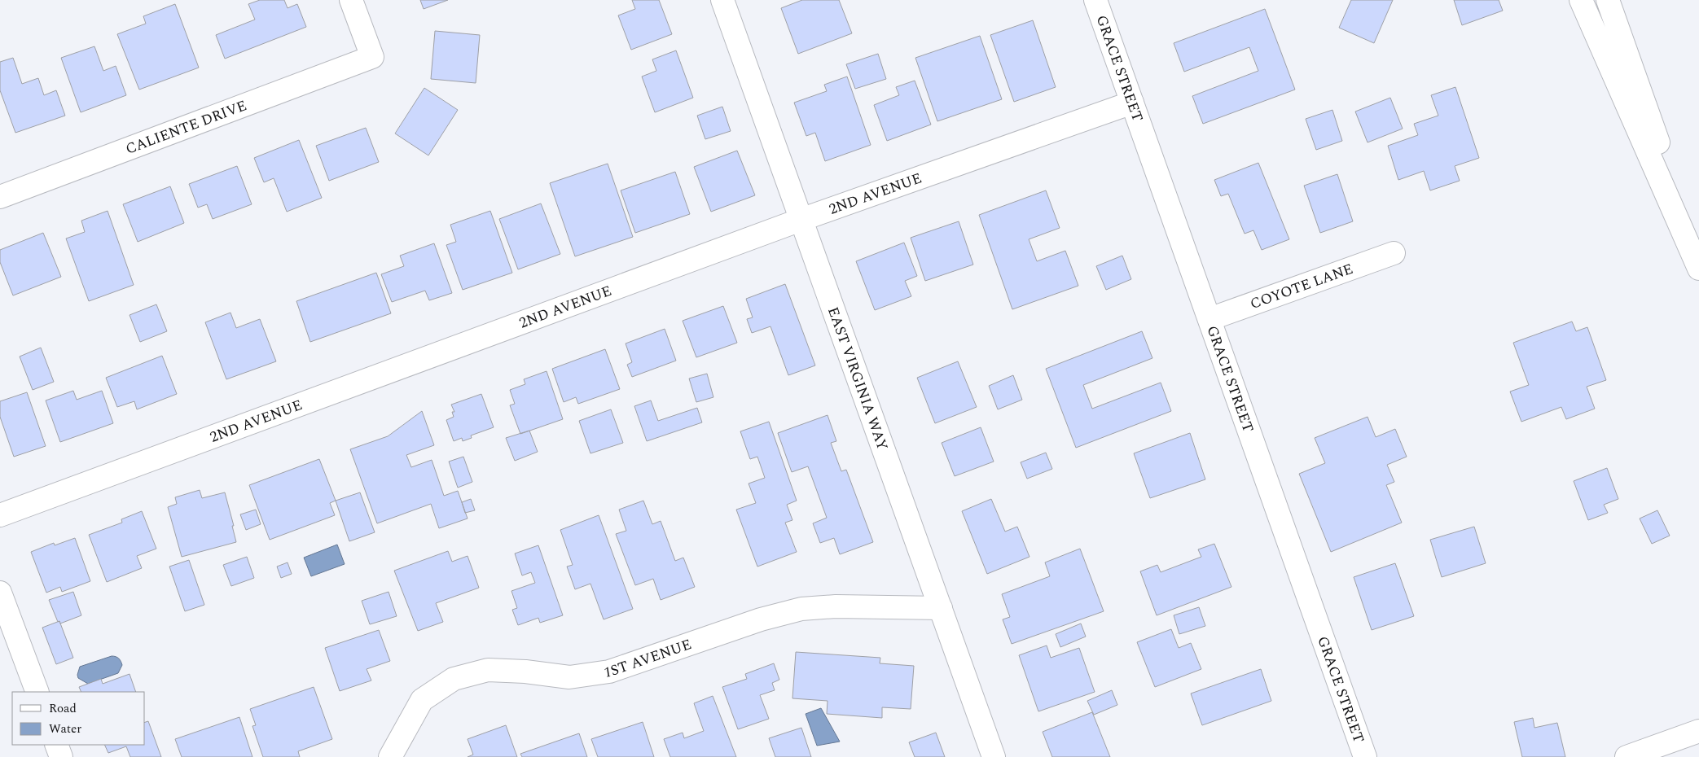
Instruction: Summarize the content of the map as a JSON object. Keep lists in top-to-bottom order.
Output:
{
  "streets": {
    "main road": [
      "GRACE STREET",
      "CALIENTE DRIVE",
      "2ND AVENUE",
      "COYOTE LANE",
      "EAST VIRGINIA WAY",
      "1ST AVENUE"
    ]
  },
  "crossings": [
    ["GRACE STREET", "2ND AVENUE"],
    ["GRACE STREET", "COYOTE LANE"],
    ["2ND AVENUE", "EAST VIRGINIA WAY"],
    ["EAST VIRGINIA WAY", "1ST AVENUE"]
  ],
  "legend": ["Road", "Water"]
}
